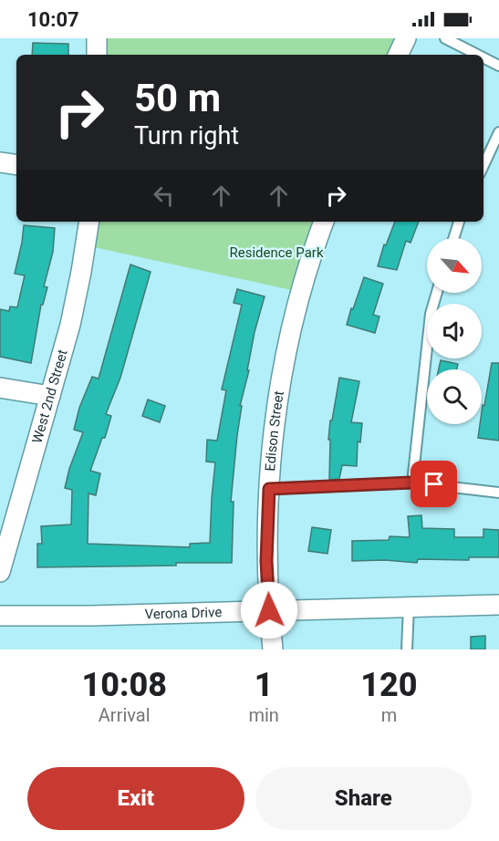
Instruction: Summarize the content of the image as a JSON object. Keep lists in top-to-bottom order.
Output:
{
  "streets": {
    "street": ["West 2nd Street", "Edison Street", "Verona Drive"]
  },
  "crossings": [
    ["Edison Street", "Verona Drive"]
  ],
  "parks": ["Residence Park"],
  "north": "bottom right",
  "page": {
    "status": "10:07",
    "turn": ["50 m", "Turn right"],
    "eta": [
      "10:08",
      "Arrival",
      "1",
      "min",
      "120",
      "m"
    ],
    "buttons": ["Exit", "Share"]
  }
}
